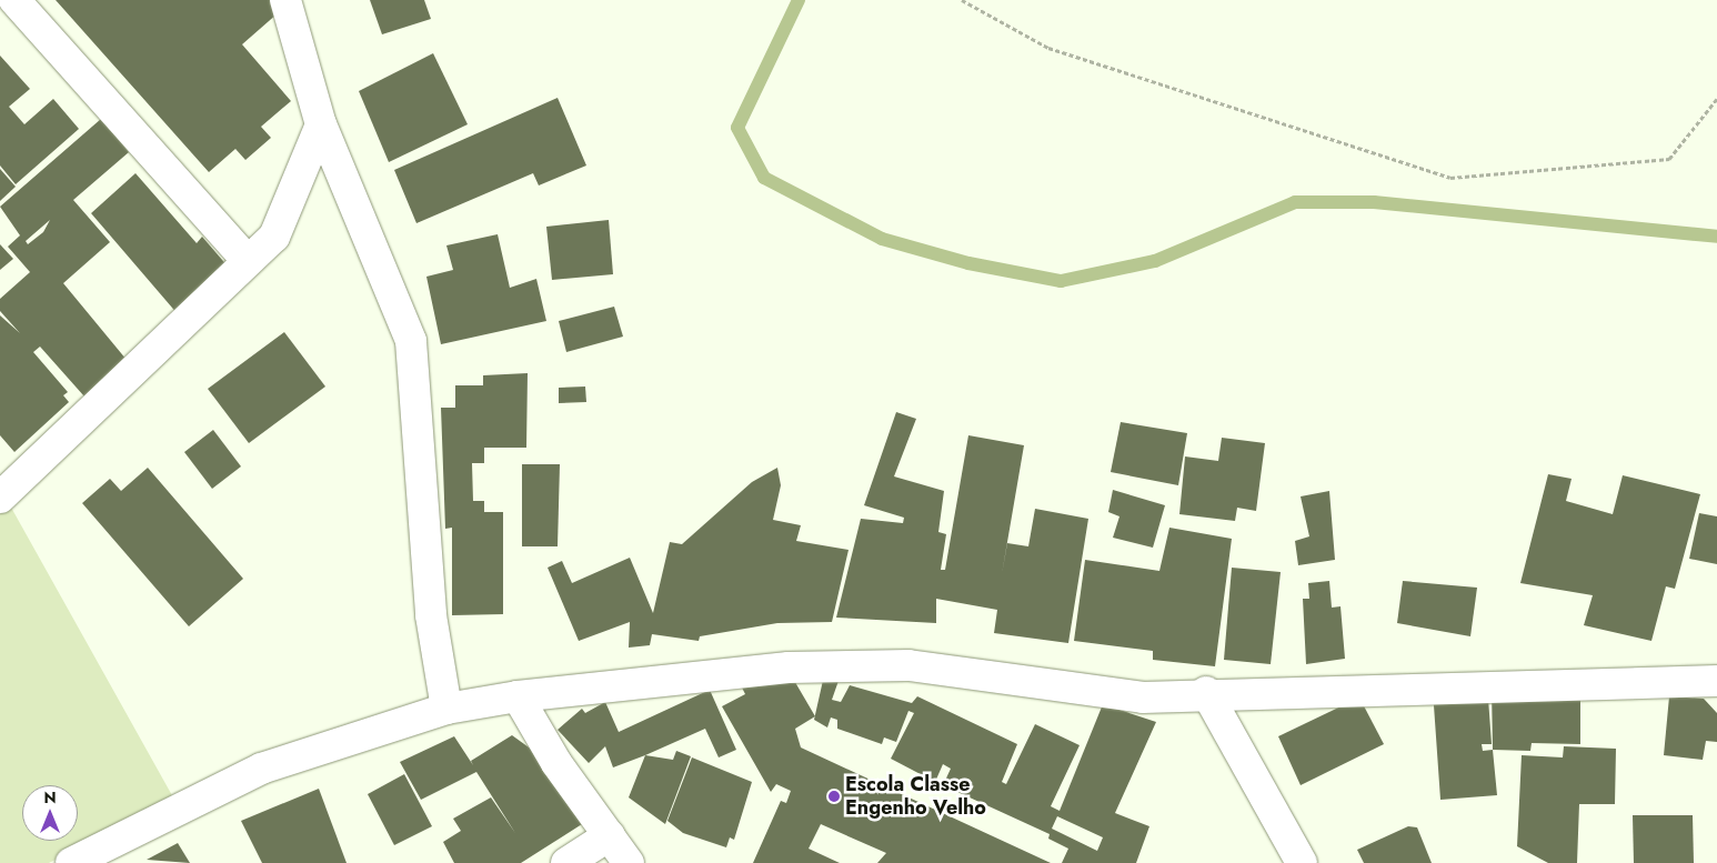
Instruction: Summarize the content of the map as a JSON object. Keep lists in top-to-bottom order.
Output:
{
  "places": ["Escola Classe Engenho Velho"],
  "north": "top"
}
